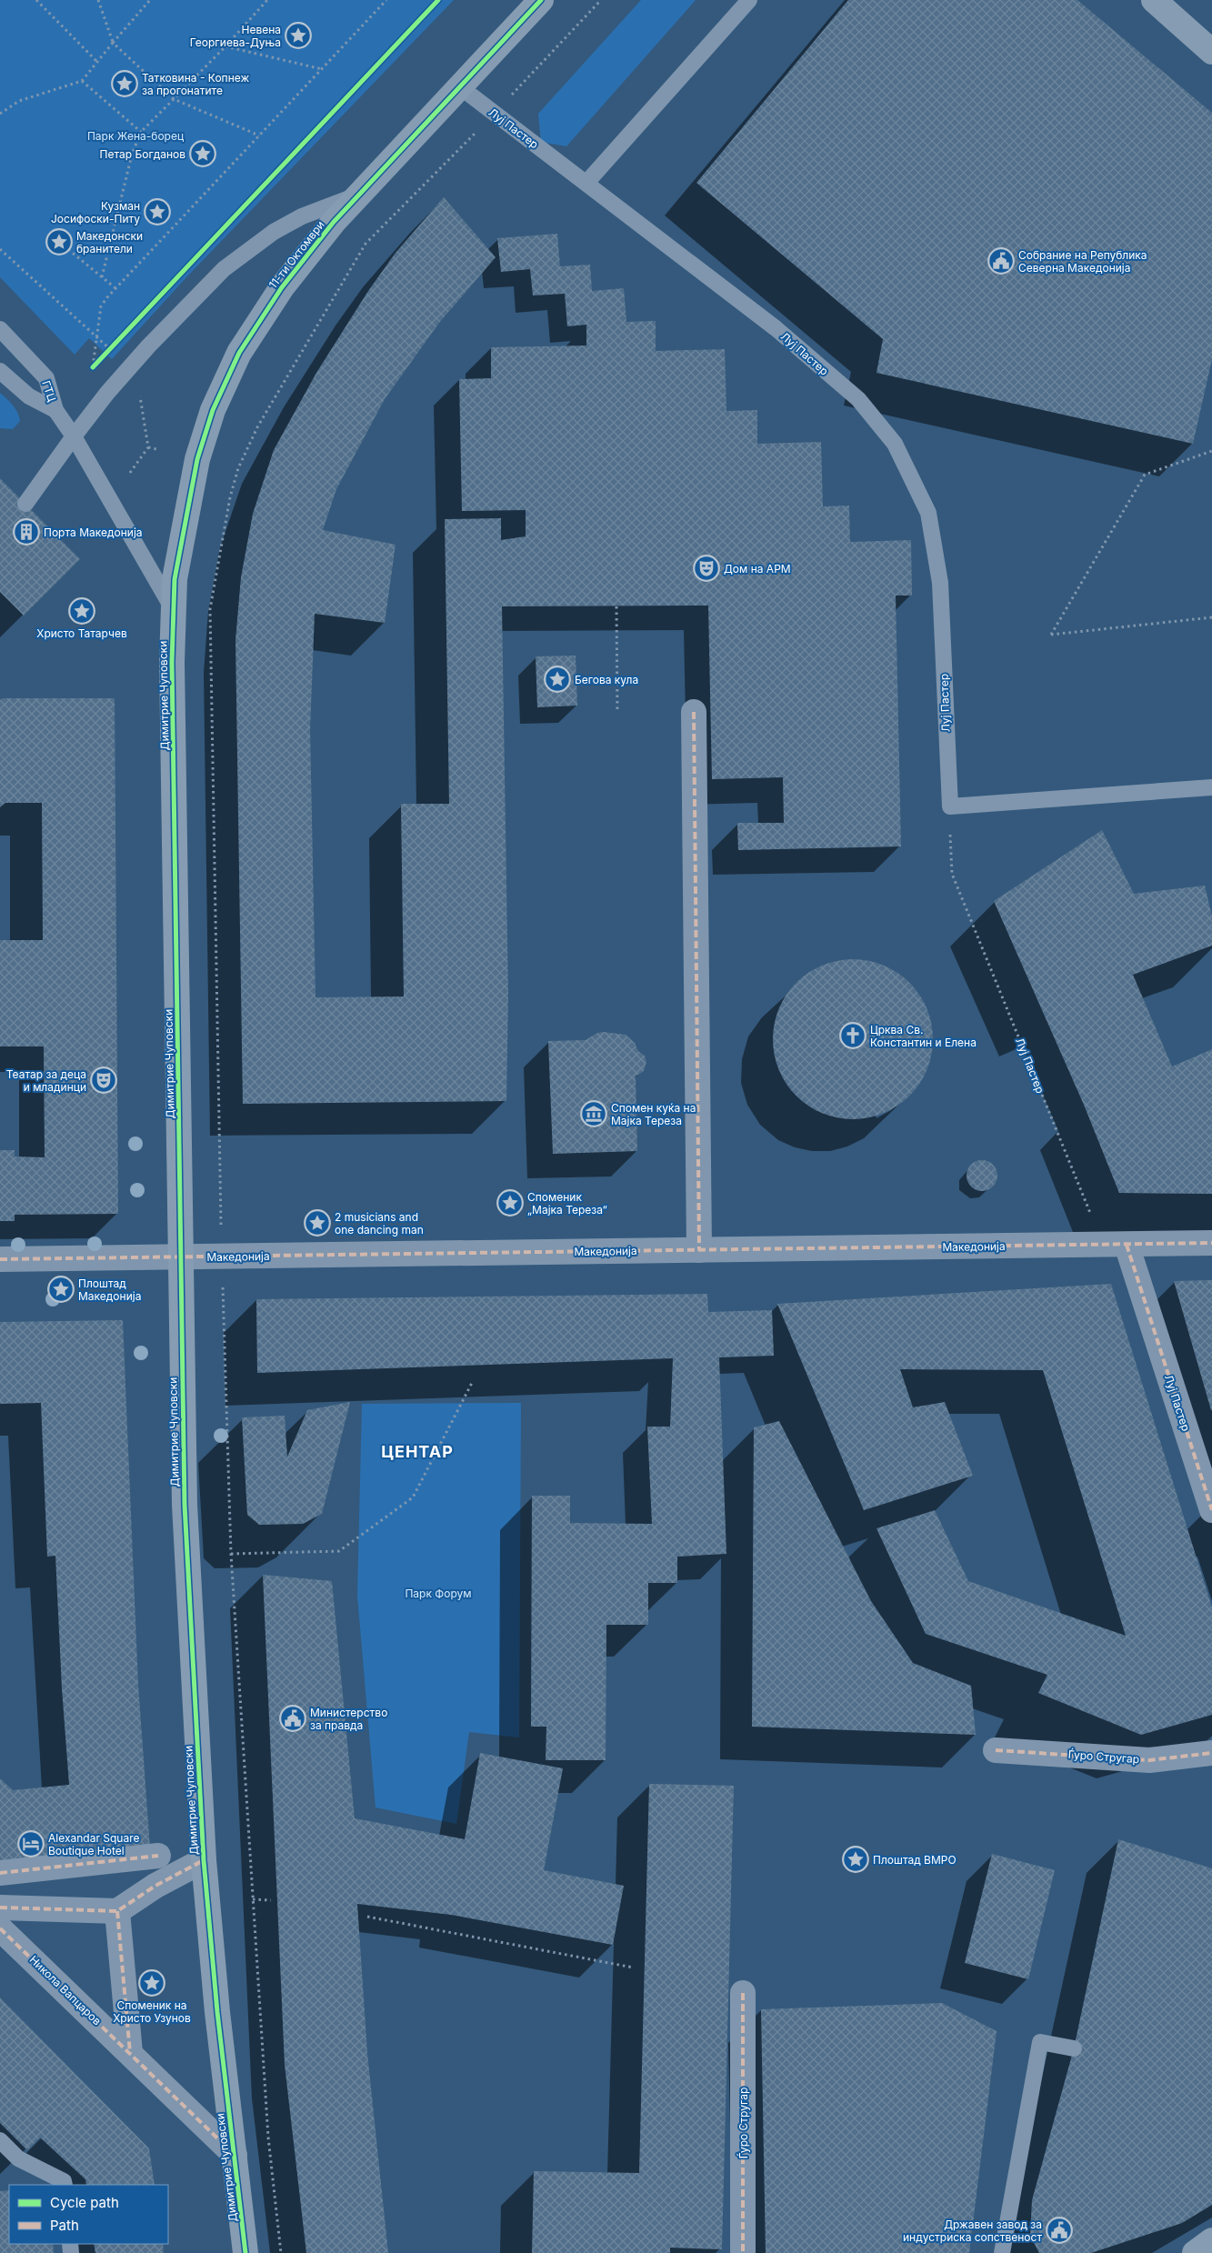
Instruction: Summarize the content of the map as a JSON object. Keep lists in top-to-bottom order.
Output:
{
  "streets": {
    "street": [
      "Луј Пастер",
      "11-ти Октомври",
      "Димитрие Чуповски",
      "Македонија",
      "Ѓуро Стругар",
      "Никола Вапцаров"
    ],
    "lane": ["ГТЦ"]
  },
  "crossings": [
    ["Луј Пастер", "11-ти Октомври"],
    ["Луј Пастер", "Македонија"],
    ["11-ти Октомври", "ГТЦ"],
    ["11-ти Октомври", "Димитрие Чуповски"],
    ["ГТЦ", "Димитрие Чуповски"],
    ["Димитрие Чуповски", "Македонија"],
    ["Димитрие Чуповски", "Никола Вапцаров"]
  ],
  "districts": ["ЦЕНТАР"],
  "parks": ["Парк Жена-борец", "Парк Форум"],
  "places": {
    "place": [
      "Невена Георгиева-Дуња",
      "Татковина - Копнеж за прогонатите",
      "Петар Богданов",
      "Кузман Јосифоски-Питу",
      "Македонски бранители",
      "Христо Татарчев",
      "Бегова кула",
      "Споменик „Мајка Тереза“",
      "2 musicians and one dancing man",
      "Плоштад Македонија",
      "Плоштад ВМРО",
      "Споменик на Христо Узунов"
    ],
    "public building": ["Собрание на Република Северна Македонија", "Министерство за правда", "Државен завод за индустриска сопственост"],
    "building": ["Порта Македонија"],
    "theatre": ["Дом на АРМ", "Театар за деца и младинци"],
    "church": ["Црква Св. Константин и Елена"],
    "museum": ["Спомен куќа на Мајка Тереза"],
    "hotel": ["Alexandar Square Boutique Hotel"]
  },
  "legend": ["Cycle path", "Path"]
}
